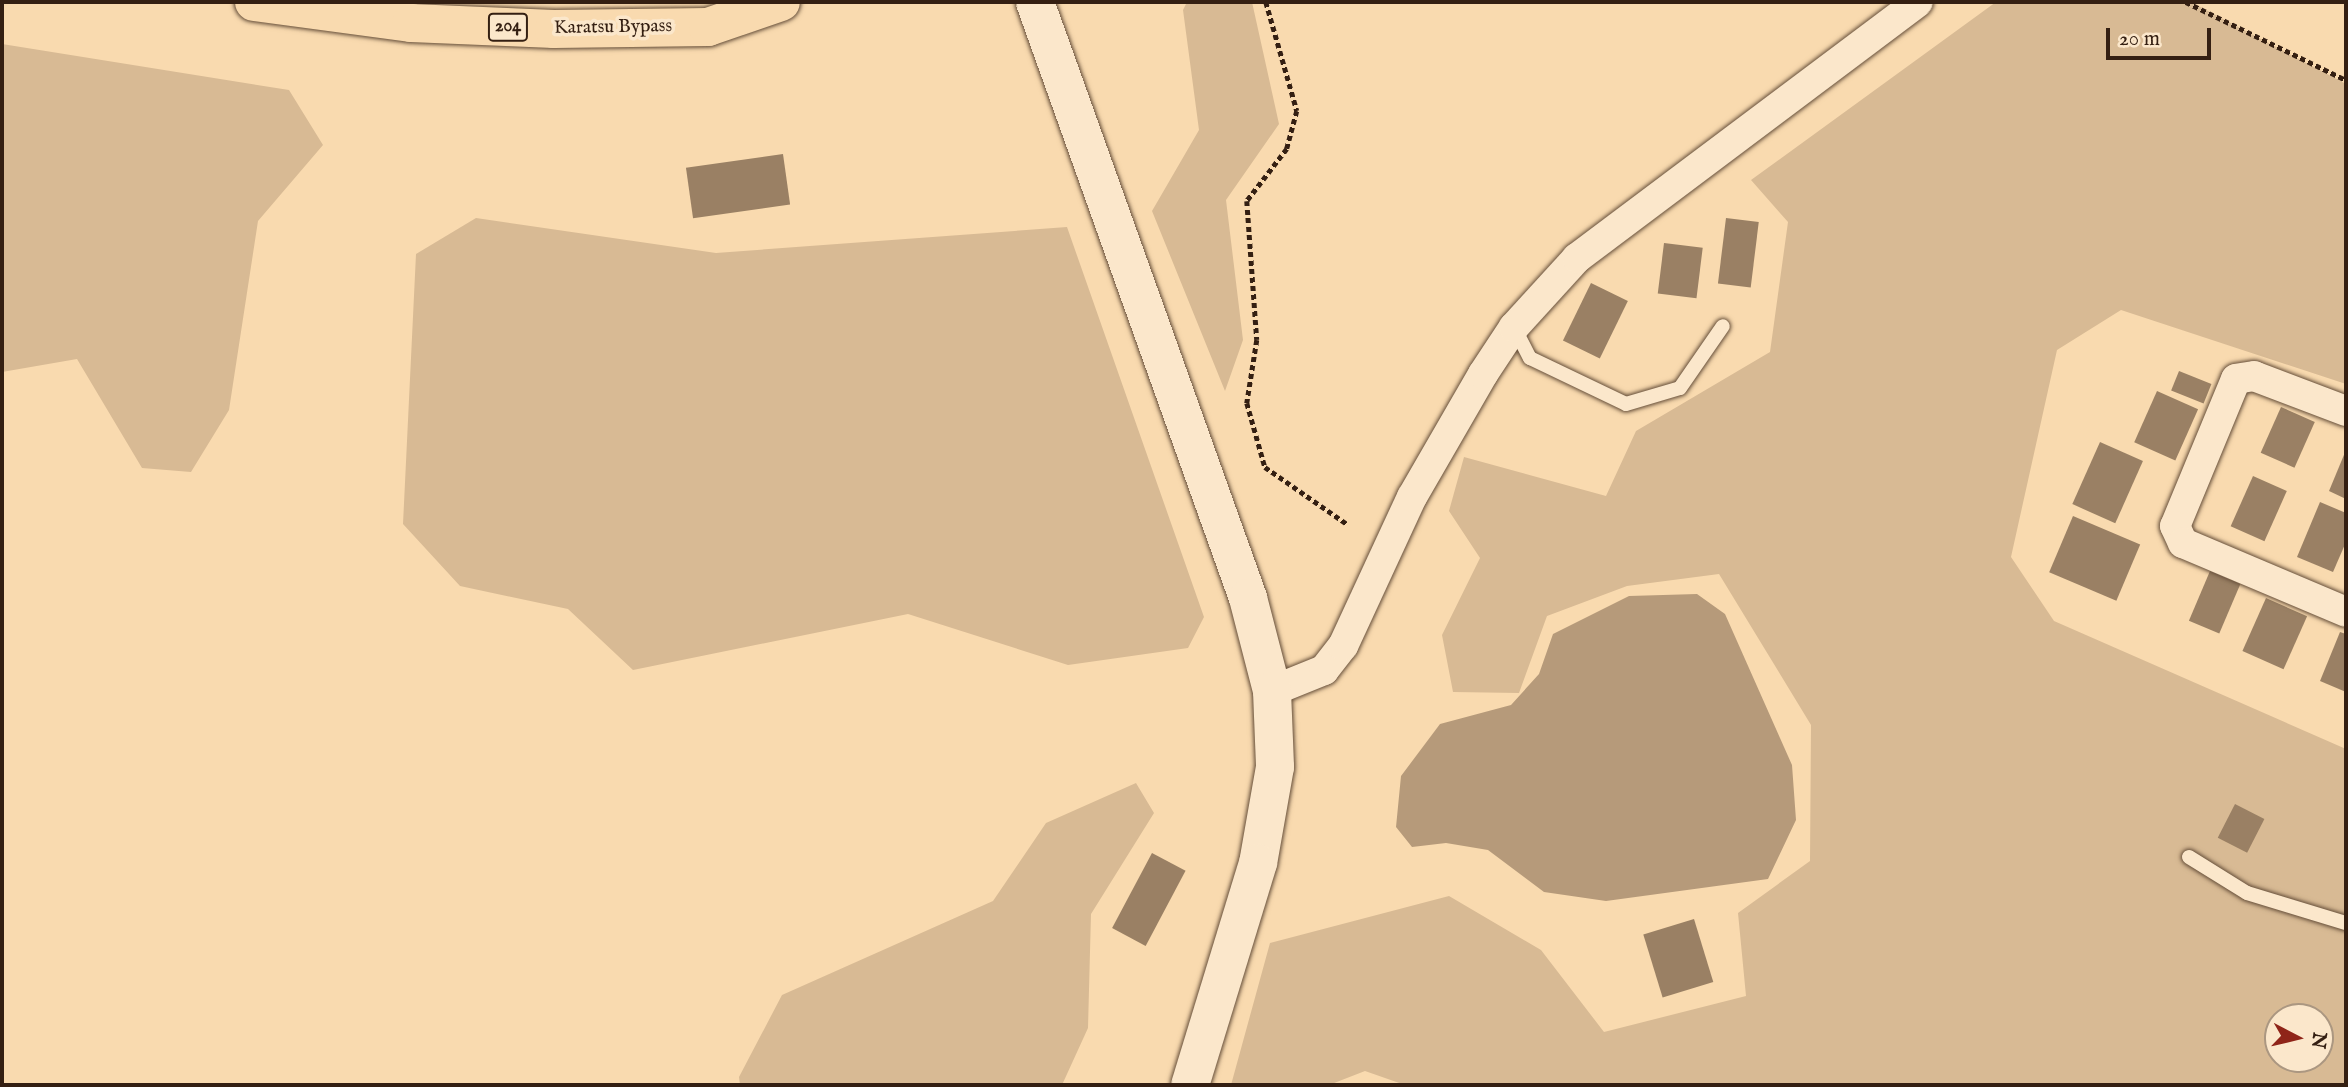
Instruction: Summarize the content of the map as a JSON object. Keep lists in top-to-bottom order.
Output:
{
  "streets": {
    "highway": ["204", "Karatsu Bypass"]
  },
  "scale_bar": "20 m",
  "north": "right"
}
